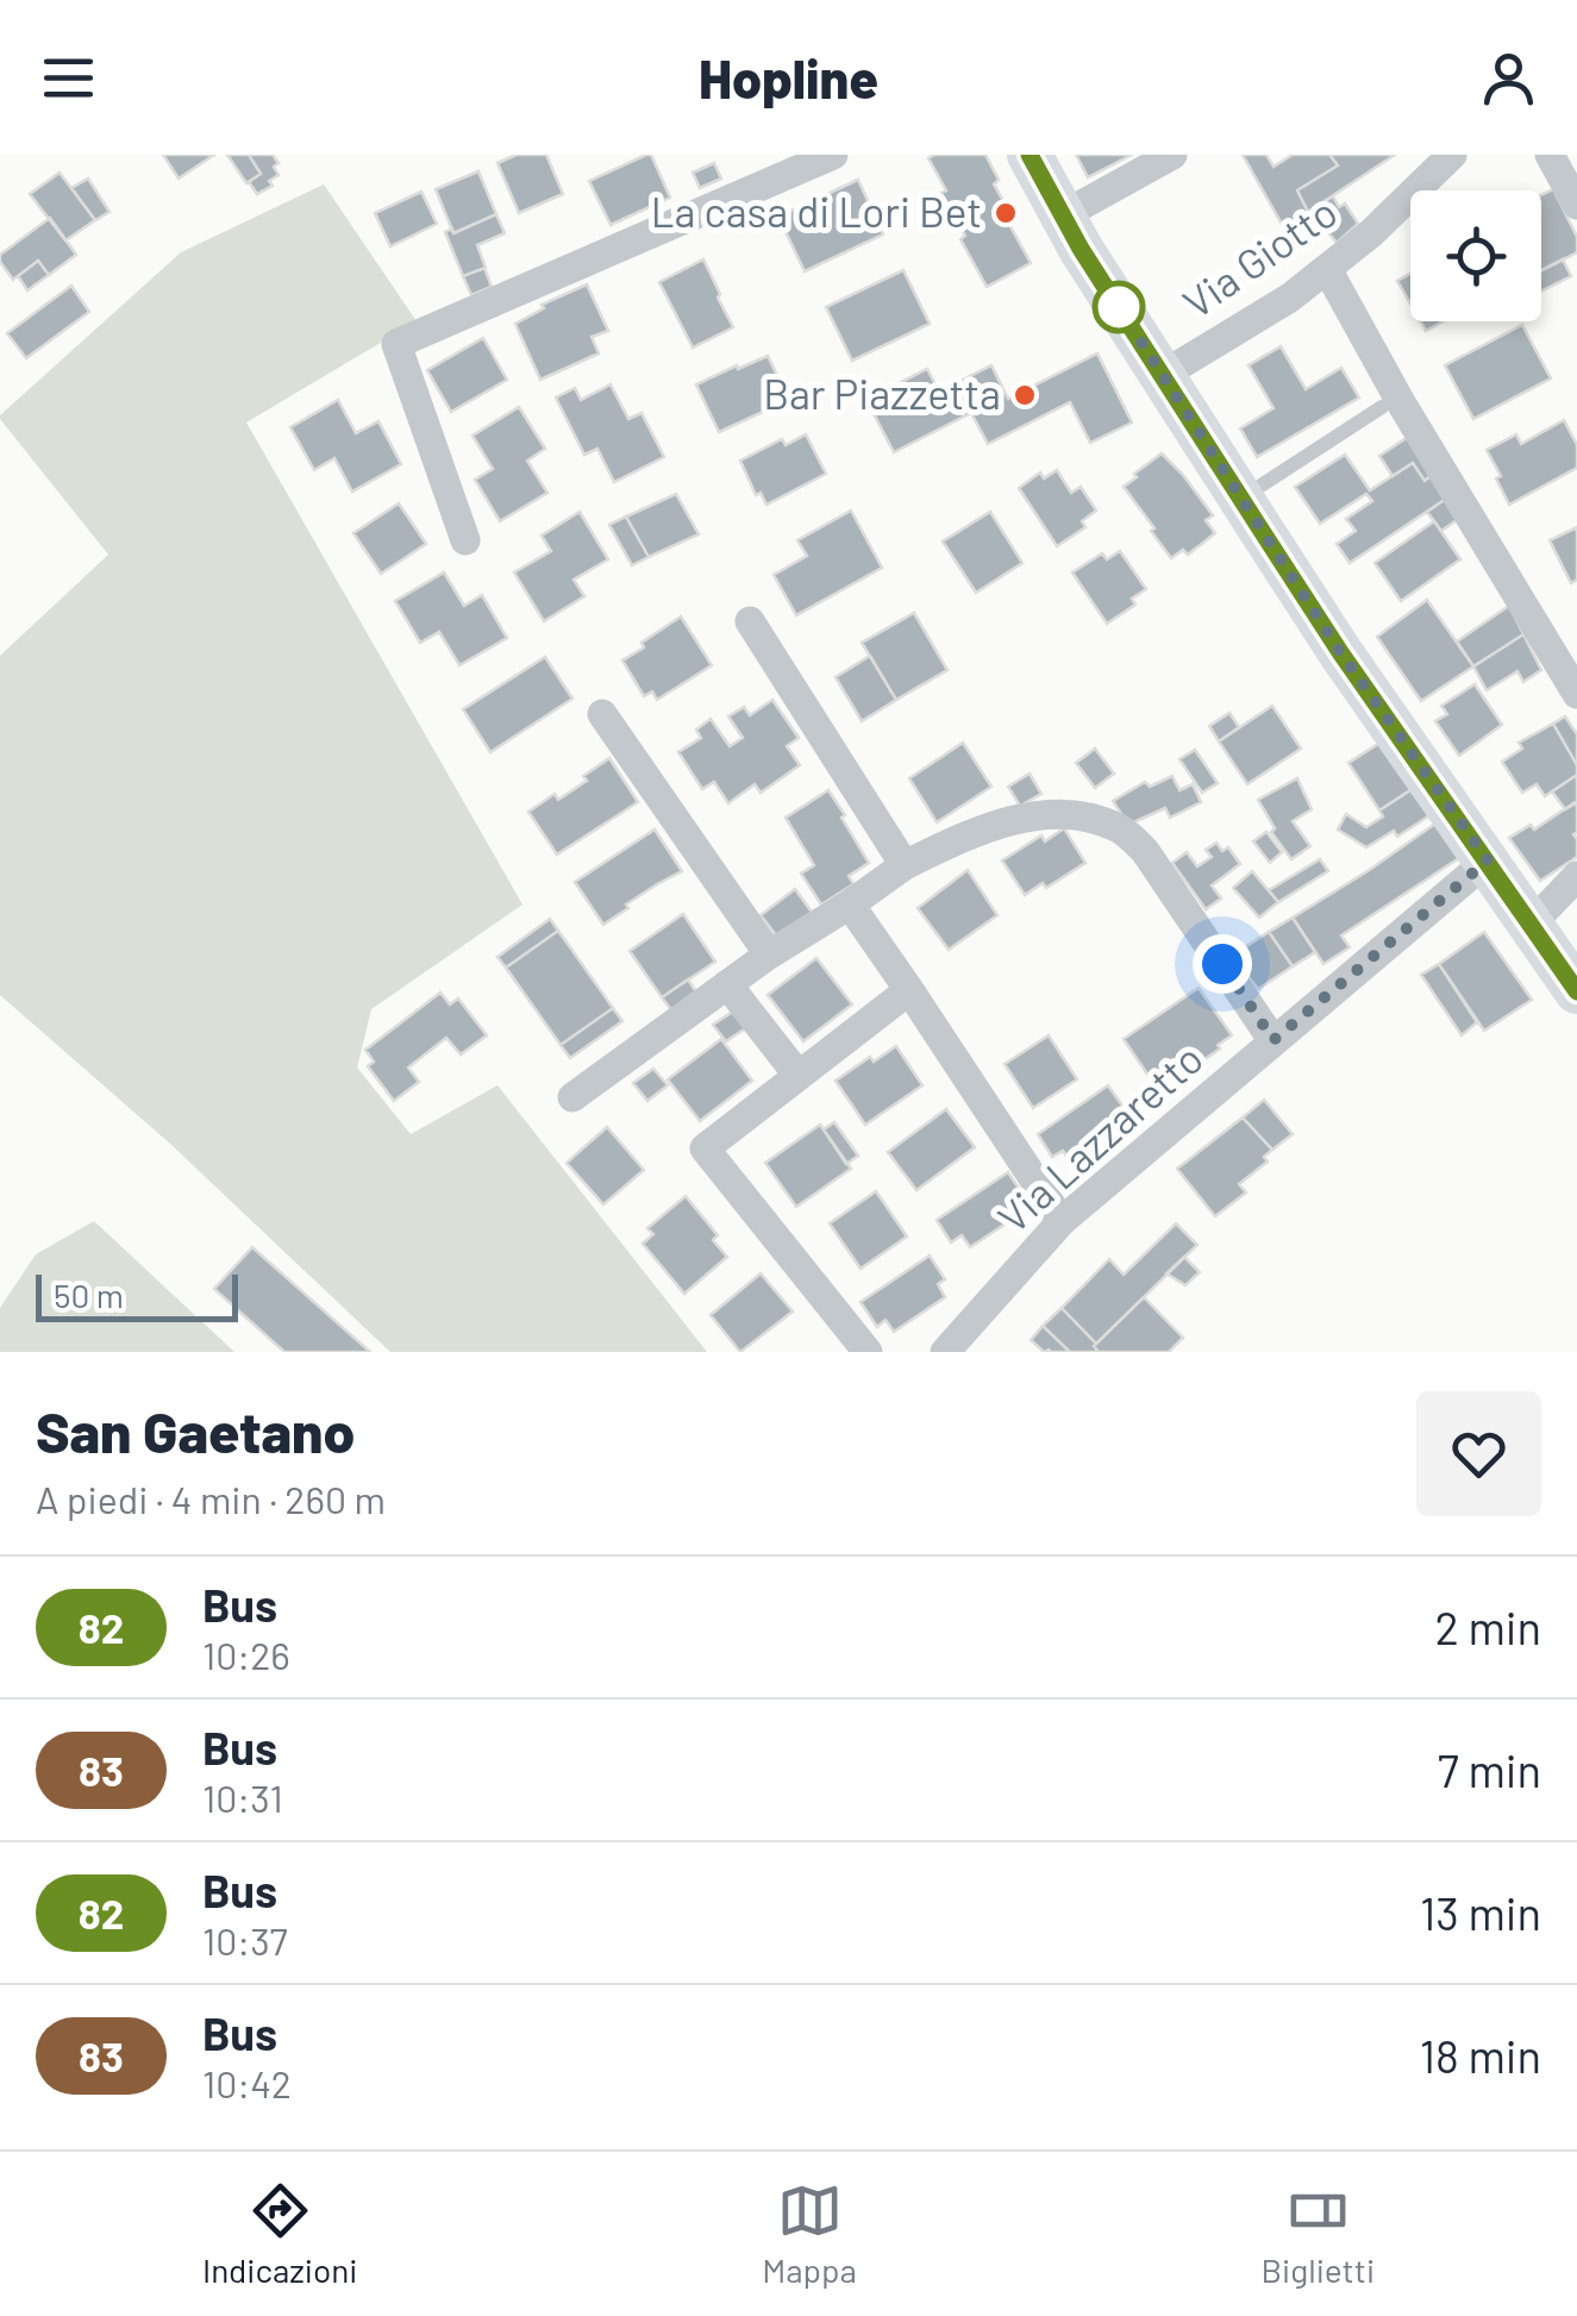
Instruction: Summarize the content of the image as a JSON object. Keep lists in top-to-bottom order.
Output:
{
  "streets": {
    "street": ["Via Giotto", "Via Lazzaretto"]
  },
  "places": ["La casa di Lori Bet", "Bar Piazzetta"],
  "lines": ["bus line 82"],
  "scale_bar": "50 m",
  "page": {
    "header": "Hopline",
    "scale": "50 m",
    "heading": ["San Gaetano", "A piedi · 4 min · 260 m"],
    "list": [
      {
        "mark": "82",
        "name": "Bus",
        "note": "10:26",
        "value": "2 min"
      },
      {
        "mark": "83",
        "name": "Bus",
        "note": "10:31",
        "value": "7 min"
      },
      {
        "mark": "82",
        "name": "Bus",
        "note": "10:37",
        "value": "13 min"
      },
      {
        "mark": "83",
        "name": "Bus",
        "note": "10:42",
        "value": "18 min"
      }
    ],
    "tabs": ["Indicazioni", "Mappa", "Biglietti"]
  }
}
